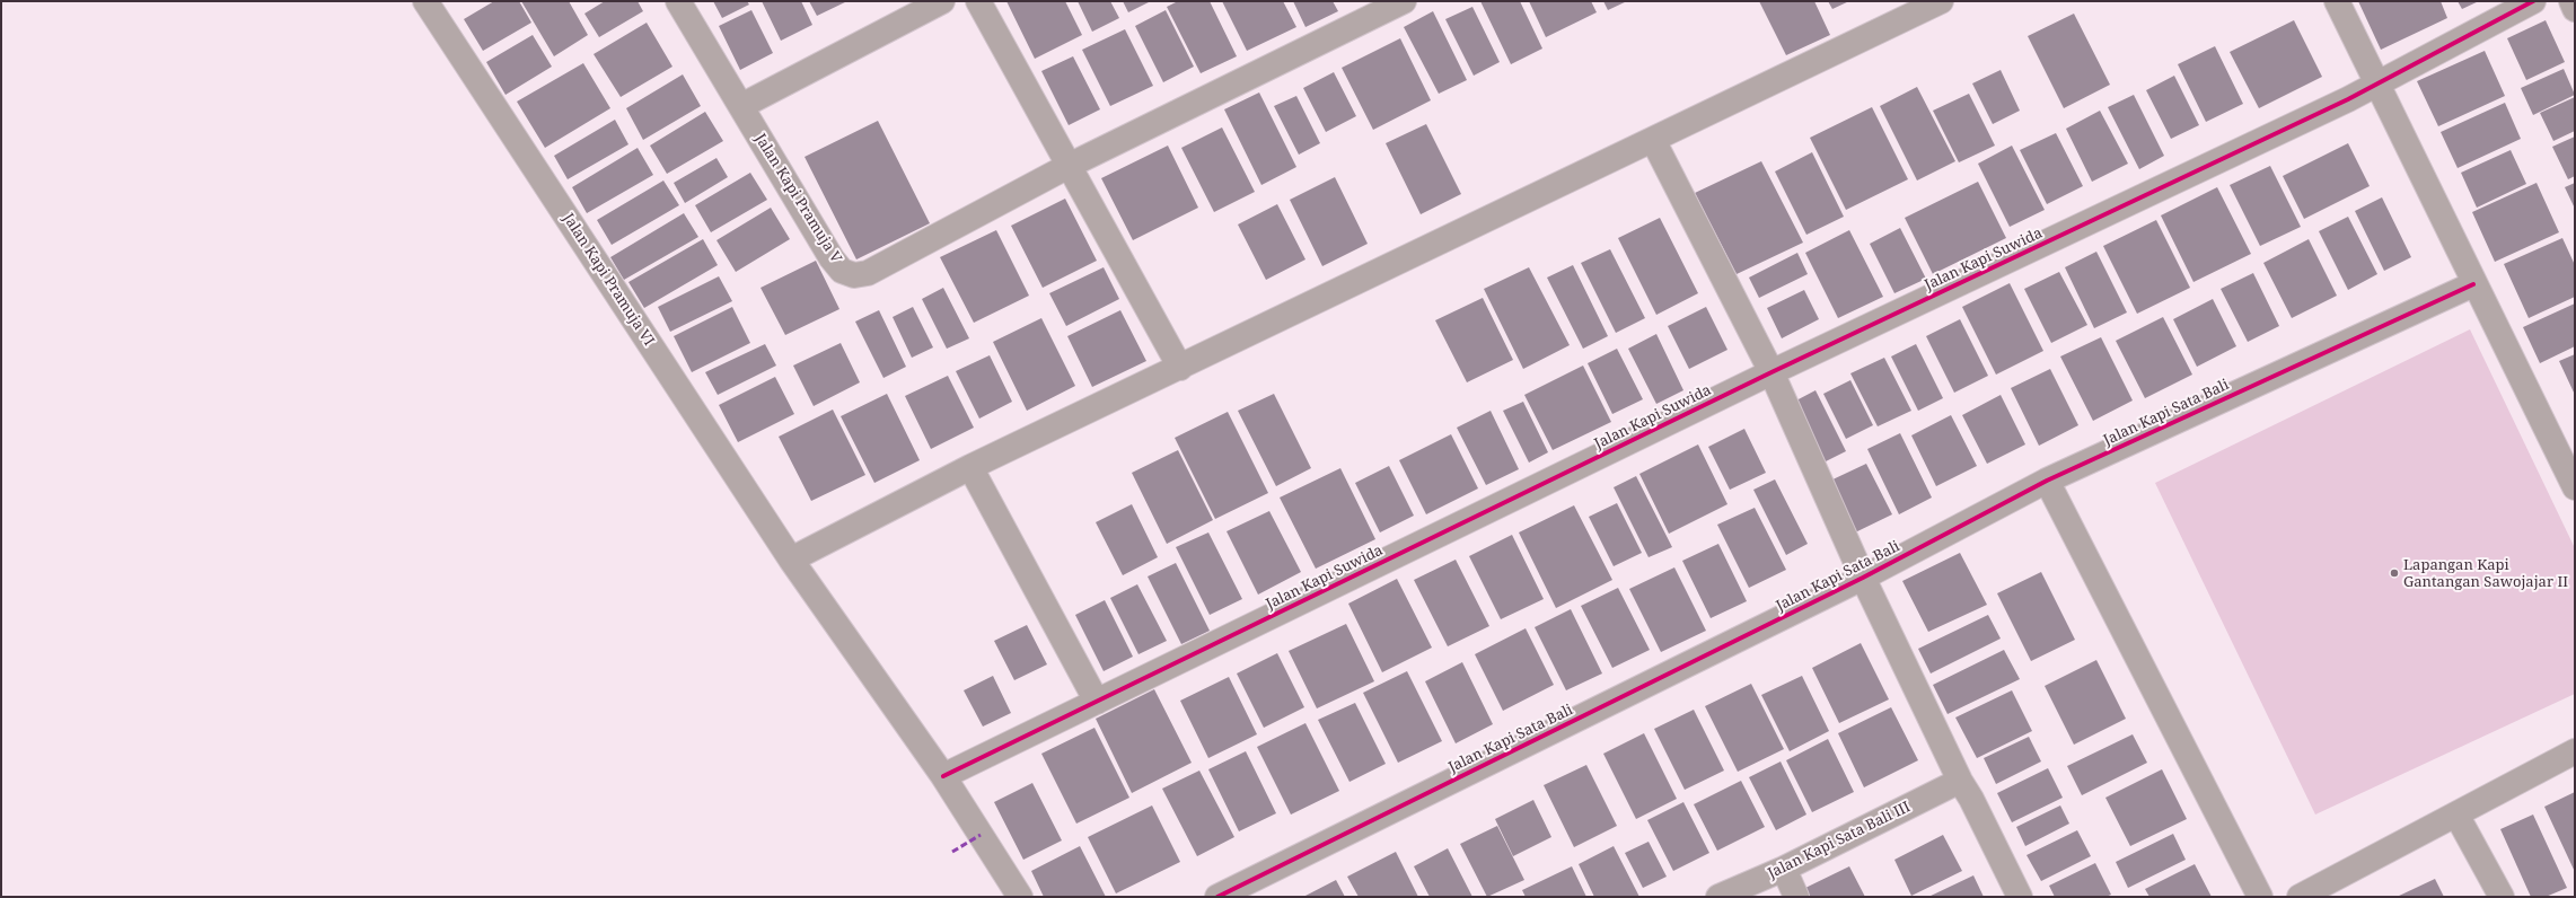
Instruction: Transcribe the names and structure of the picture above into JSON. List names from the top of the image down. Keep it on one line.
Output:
{"streets":{"street":["Jalan Kapi Pramuja V","Jalan Kapi Suwida","Jalan Kapi Pramuja VI","Jalan Kapi Sata Bali","Jalan Kapi Sata Bali III"]},"crossings":[["Jalan Kapi Suwida","Jalan Kapi Pramuja VI"]],"places":["Lapangan Kapi Gantangan Sawojajar II"]}
